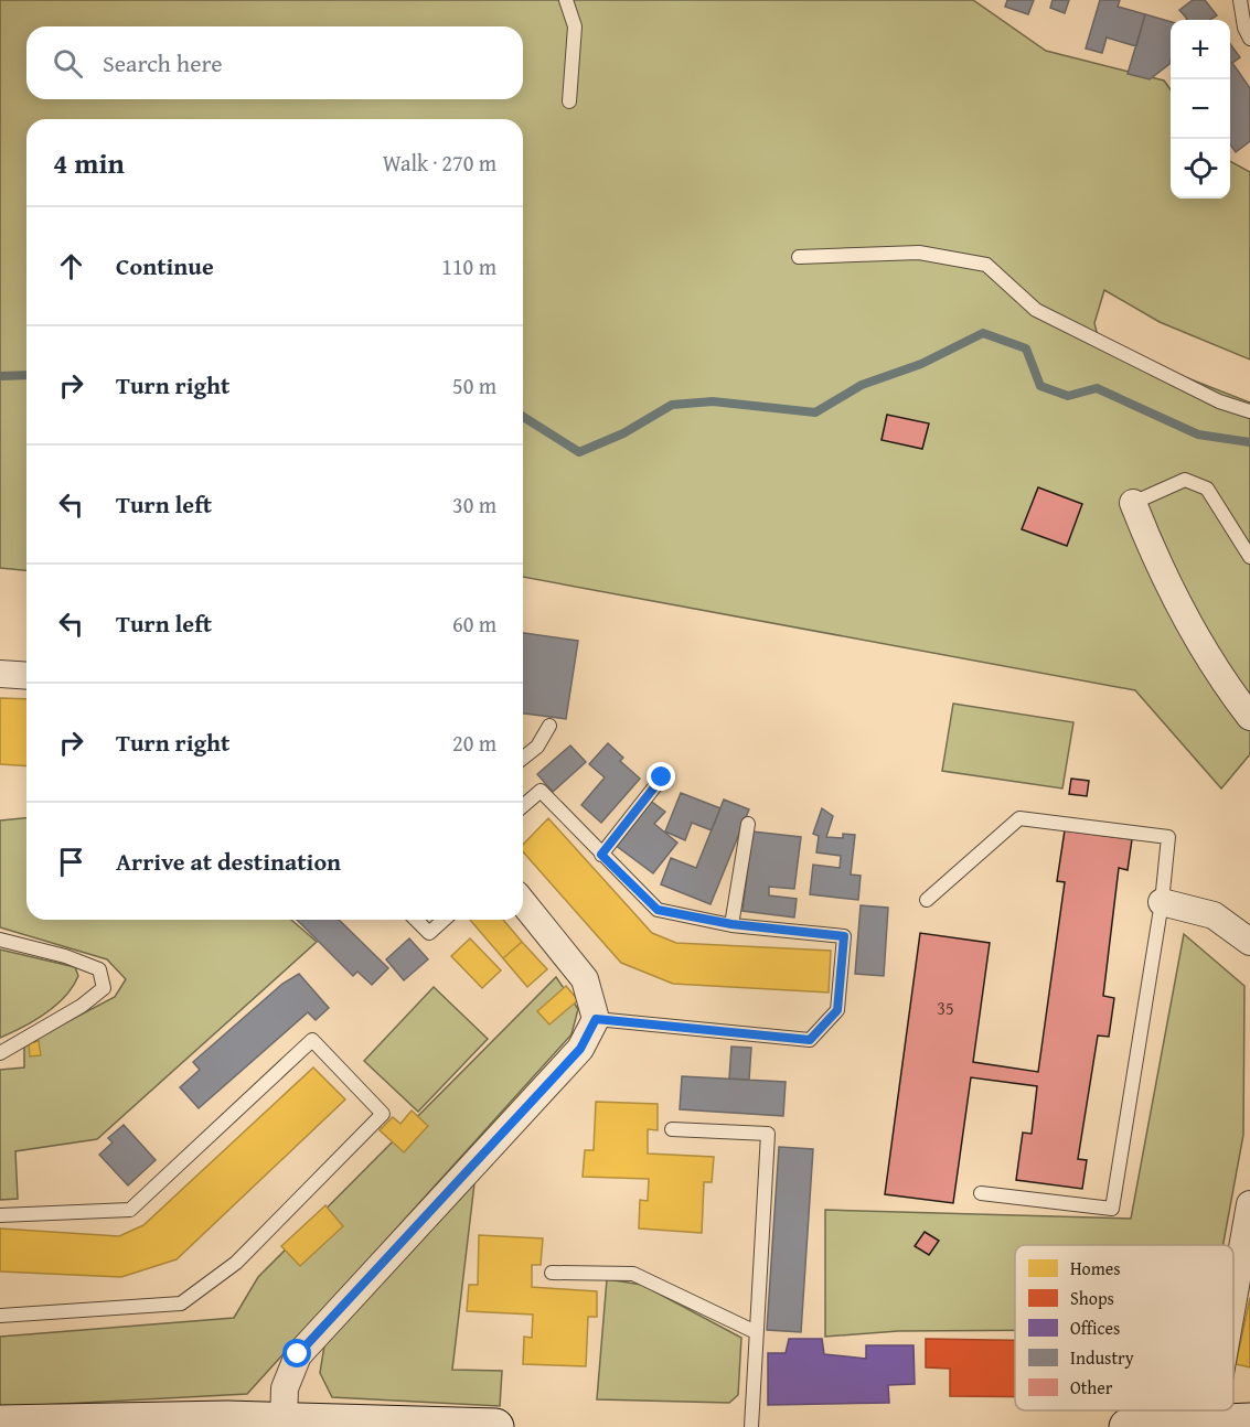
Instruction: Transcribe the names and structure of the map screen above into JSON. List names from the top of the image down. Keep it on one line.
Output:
{"house_numbers":["35"],"legend":["Homes","Shops","Offices","Industry","Other"],"page":{"map_buttons":["+","−"],"search":"Search here","heading":["4 min","Walk · 270 m"],"list":[["Continue","110 m"],["Turn right","50 m"],["Turn left","30 m"],["Turn left","60 m"],["Turn right","20 m"],"Arrive at destination"]}}
